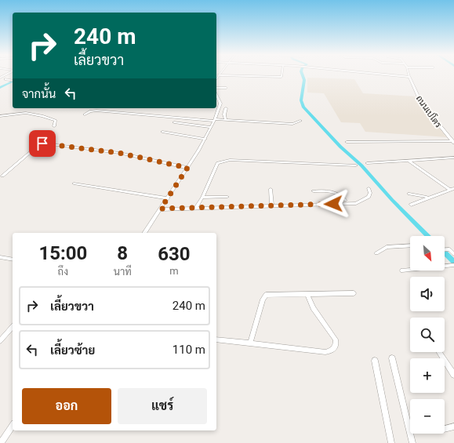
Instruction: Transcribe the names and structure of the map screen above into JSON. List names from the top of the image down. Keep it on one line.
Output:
{"streets":{"street":["ถนนเปโตร"]},"north":"bottom right","page":{"turn":["240 m","เลี้ยวขวา"],"then":"จากนั้น","eta":["15:00","ถึง","8","นาที","630","m"],"map_buttons":["+","−"],"list":[{"name":"เลี้ยวขวา","value":"240 m"},{"name":"เลี้ยวซ้าย","value":"110 m"}],"buttons":["ออก","แชร์"]}}
